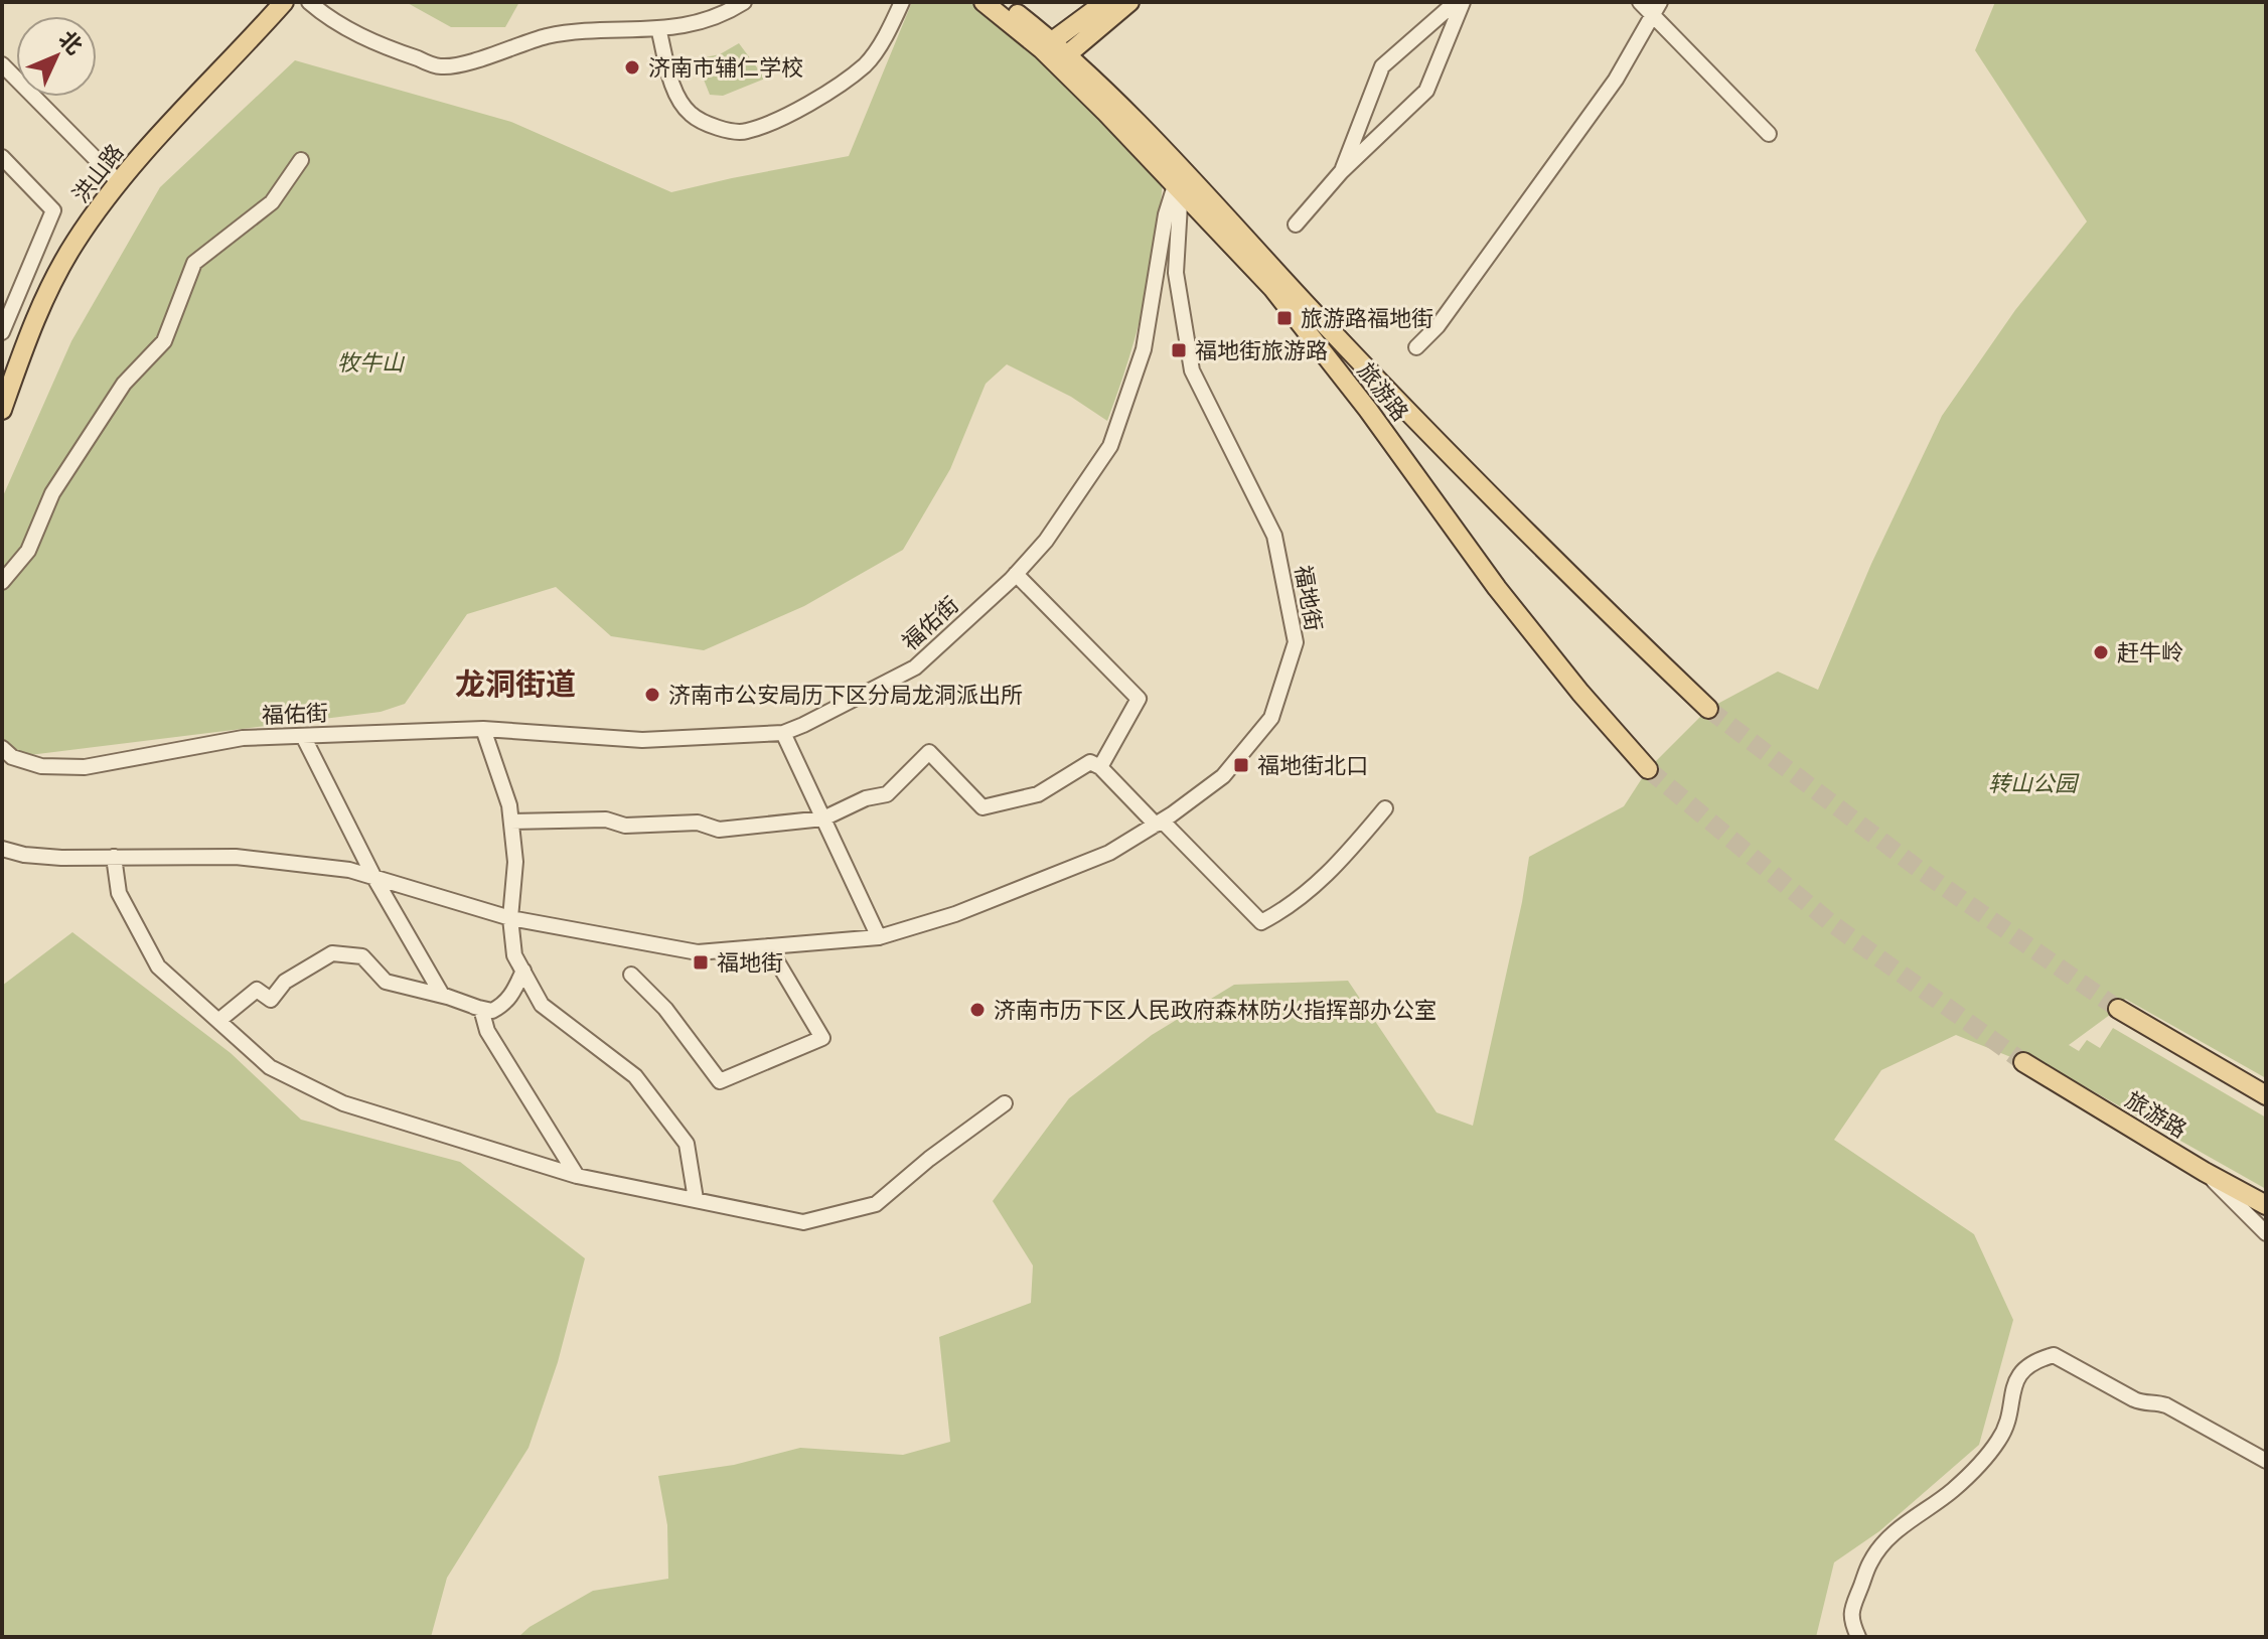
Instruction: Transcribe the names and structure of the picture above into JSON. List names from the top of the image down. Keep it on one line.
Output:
{"streets":{"main road":["洪山路","旅游路"],"street":["福地街","福佑街"]},"crossings":[["旅游路","福地街"],["旅游路","福佑街"],["福地街","福佑街"]],"districts":["龙洞街道"],"parks":["牧牛山","转山公园"],"places":{"other":["济南市辅仁学校","赶牛岭","济南市公安局历下区分局龙洞派出所","济南市历下区人民政府森林防火指挥部办公室"],"transit":["旅游路福地街","福地街旅游路","福地街北口","福地街"]},"north":"top right"}
